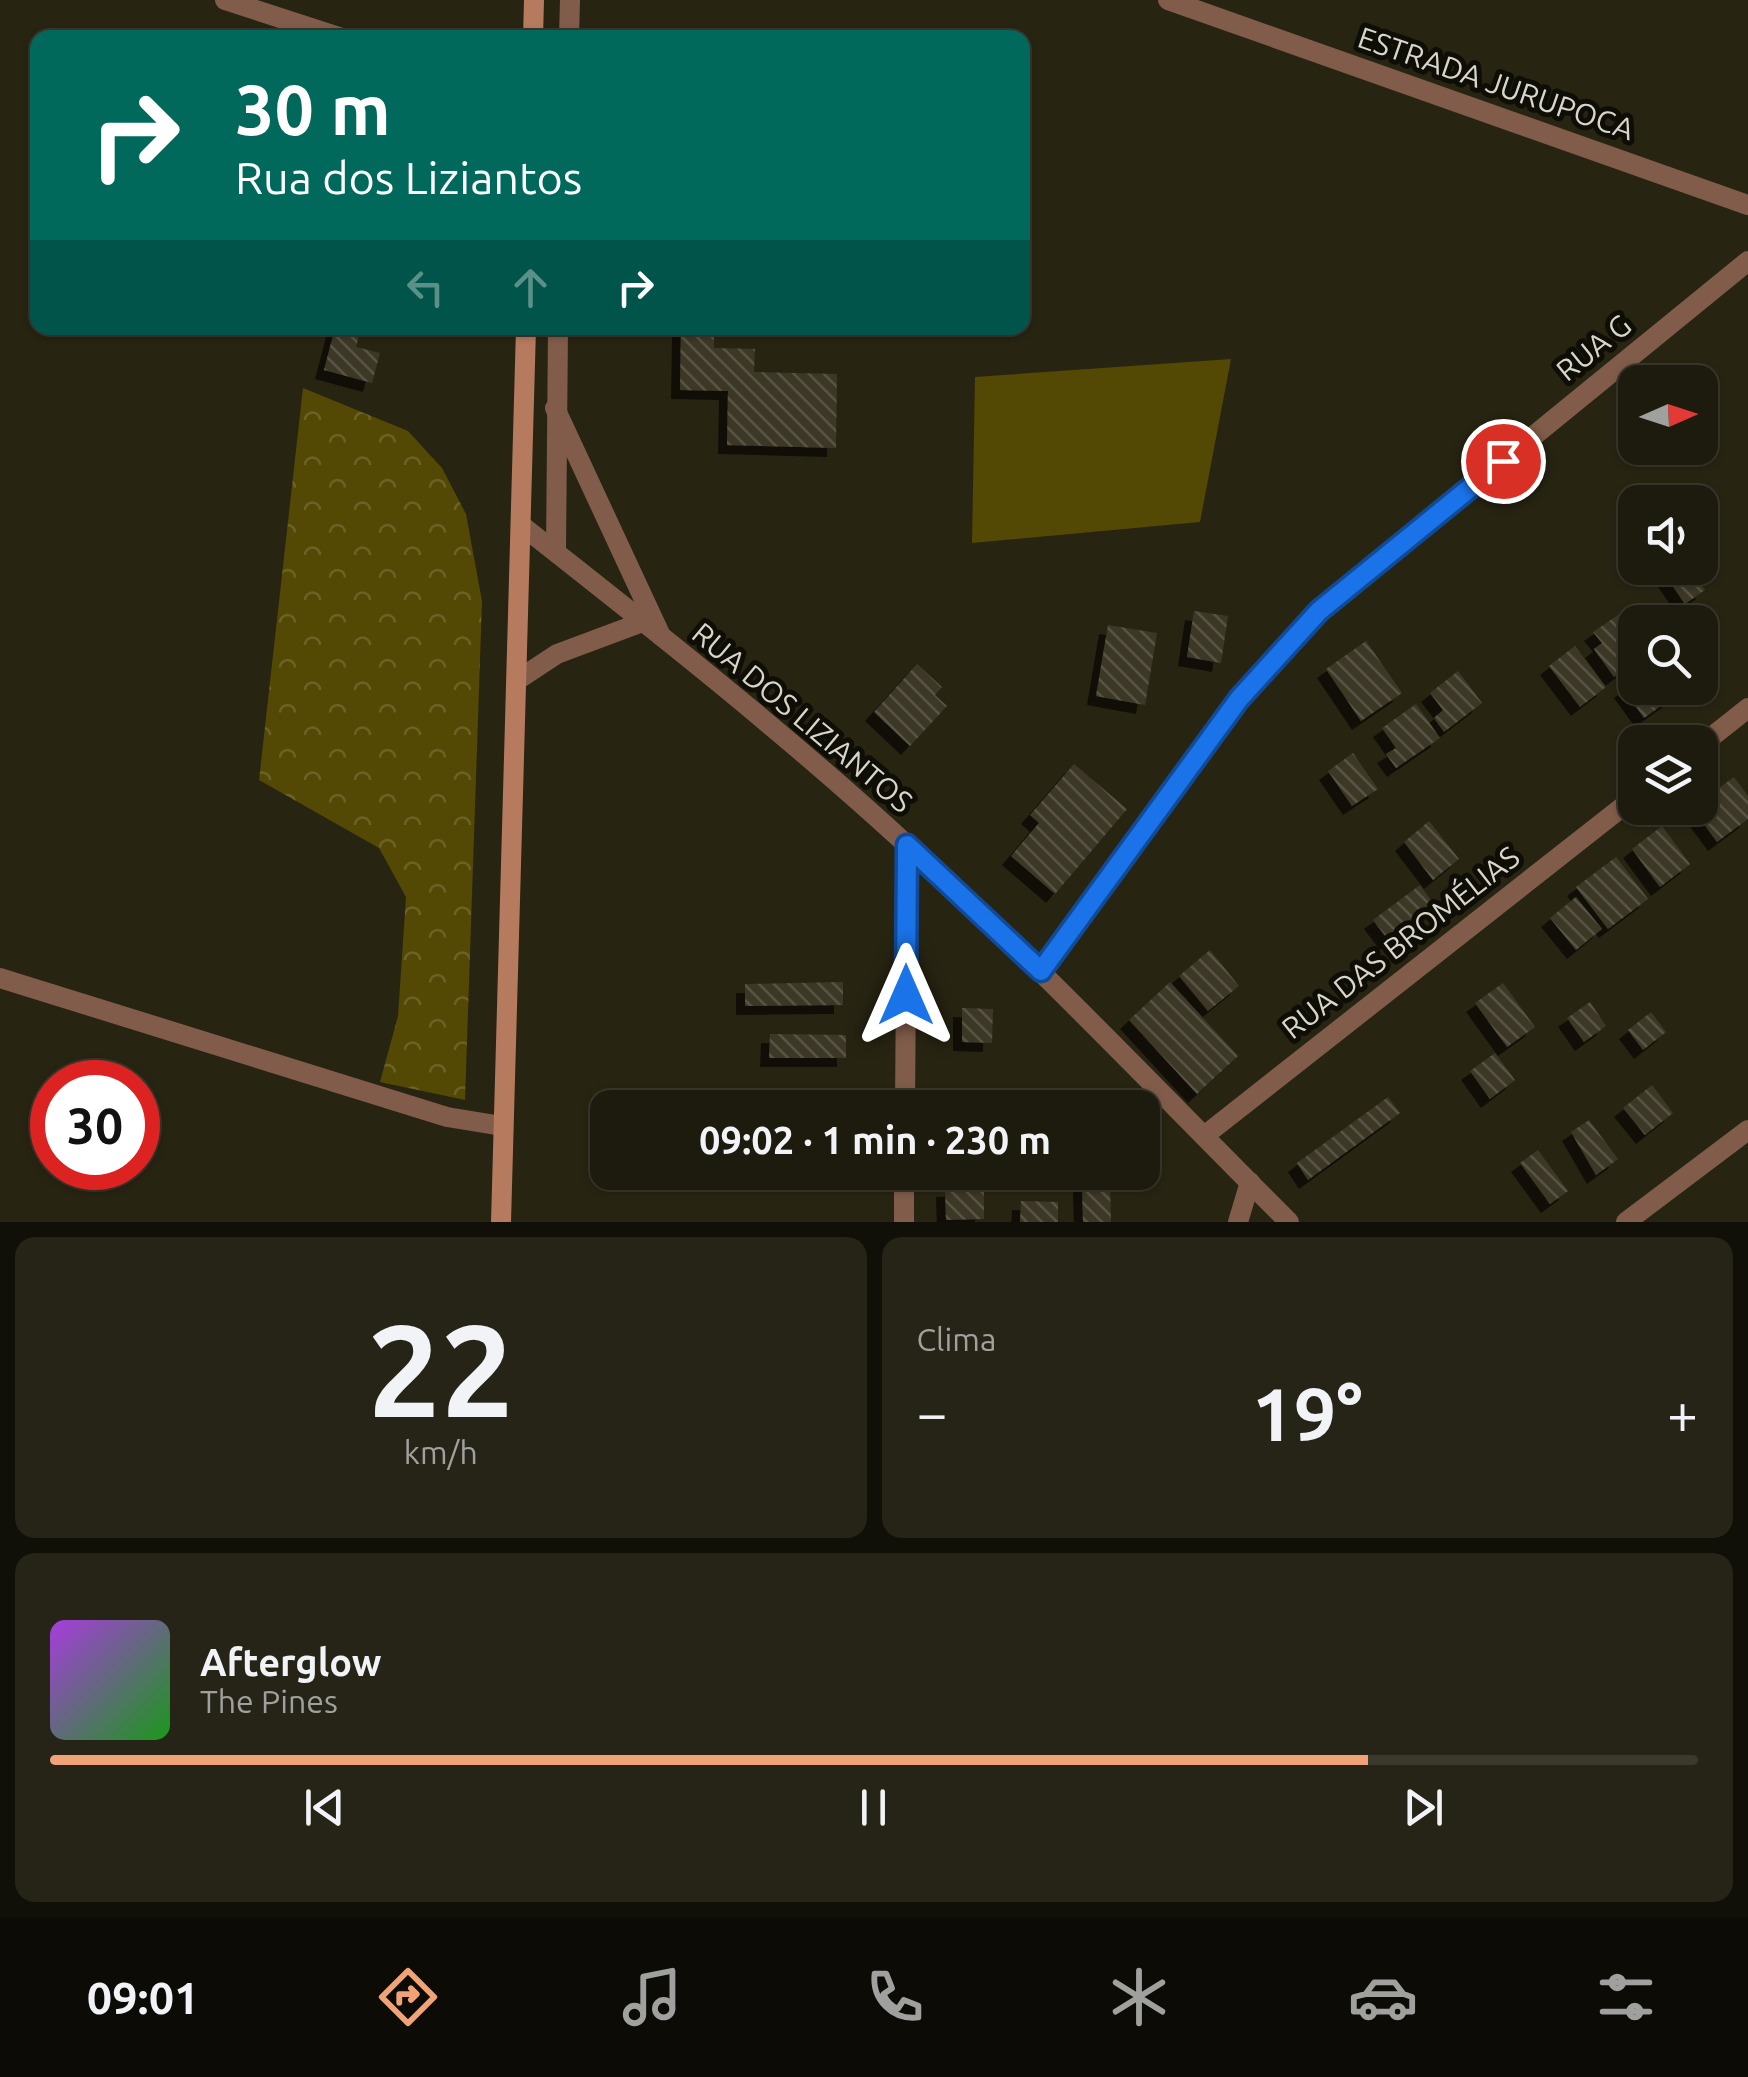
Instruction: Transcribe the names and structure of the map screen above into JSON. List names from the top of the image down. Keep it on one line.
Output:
{"streets":{"street":["ESTRADA JURUPOCA","RUA G","RUA DOS LIZIANTOS","RUA DAS BROMÉLIAS"]},"crossings":[["RUA G","RUA DOS LIZIANTOS"],["RUA DOS LIZIANTOS","RUA DAS BROMÉLIAS"]],"north":"right","page":{"turn":["30 m","Rua dos Liziantos"],"limit":"30","trip":"09:02 · 1 min · 230 m","tile":[["22","km/h"],"Clima"],"heat":["−","19°","+"],"song":["Afterglow","The Pines"],"tabs":"09:01"}}
